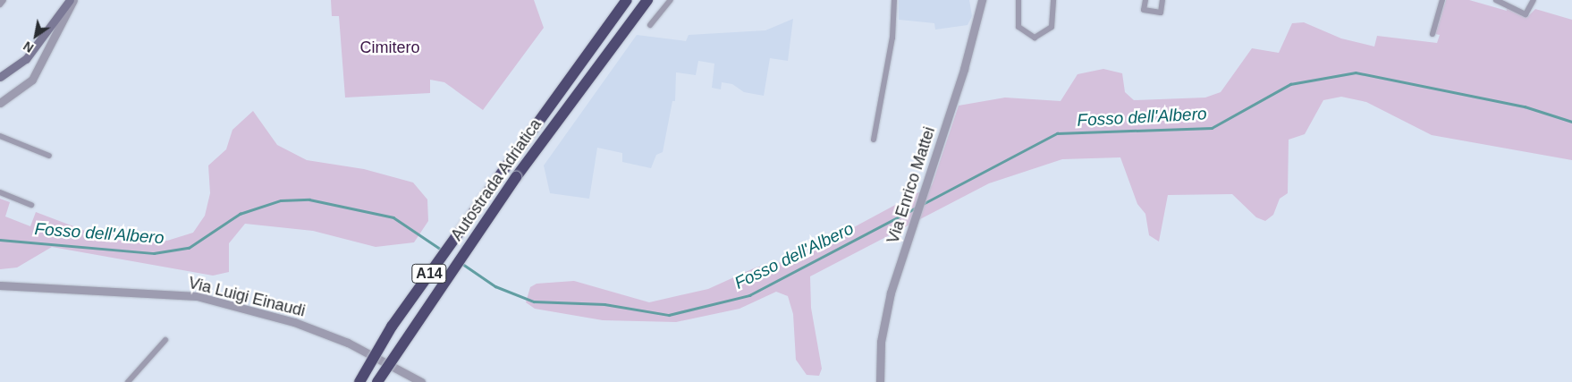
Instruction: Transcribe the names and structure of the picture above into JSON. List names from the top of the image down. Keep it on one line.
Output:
{"streets":{"highway":["Autostrada Adriatica","A14"],"street":["Via Enrico Mattei","Via Luigi Einaudi"]},"water":["Fosso dell'Albero"],"parks":["Cimitero"],"north":"bottom left"}
